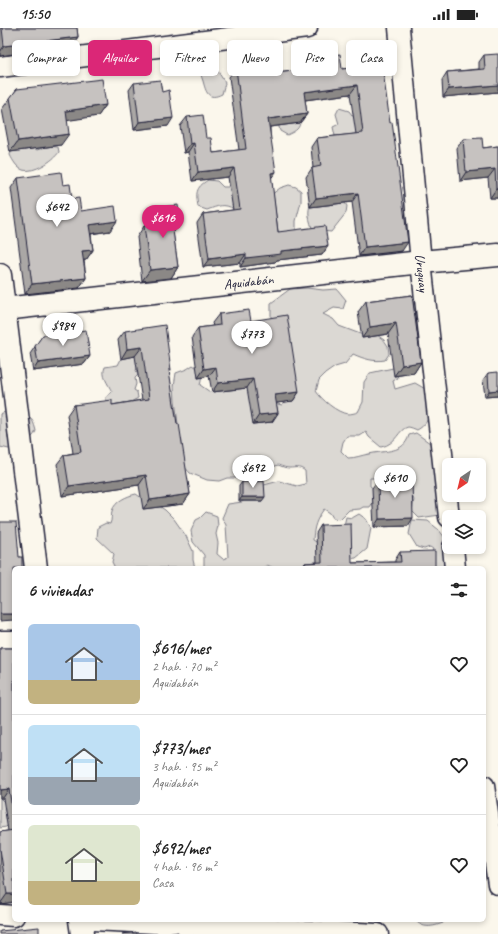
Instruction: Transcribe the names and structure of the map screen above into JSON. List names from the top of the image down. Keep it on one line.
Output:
{"streets":{"main road":["Aquidabán"],"street":["Uruguay"]},"crossings":[["Uruguay","Aquidabán"]],"north":"bottom left","page":{"status":"15:50","chip":["Comprar","Alquilar","Filtros","Nuevo","Piso","Casa"],"price":["$642","$616","$984","$773","$692","$610"],"heading":"6 viviendas","list":[{"name":"$616/mes","note":"2 hab. · 70 m² · Aquidabán"},{"name":"$773/mes","note":"3 hab. · 95 m² · Aquidabán"},{"name":"$692/mes","note":"4 hab. · 96 m² · Casa"}]}}
